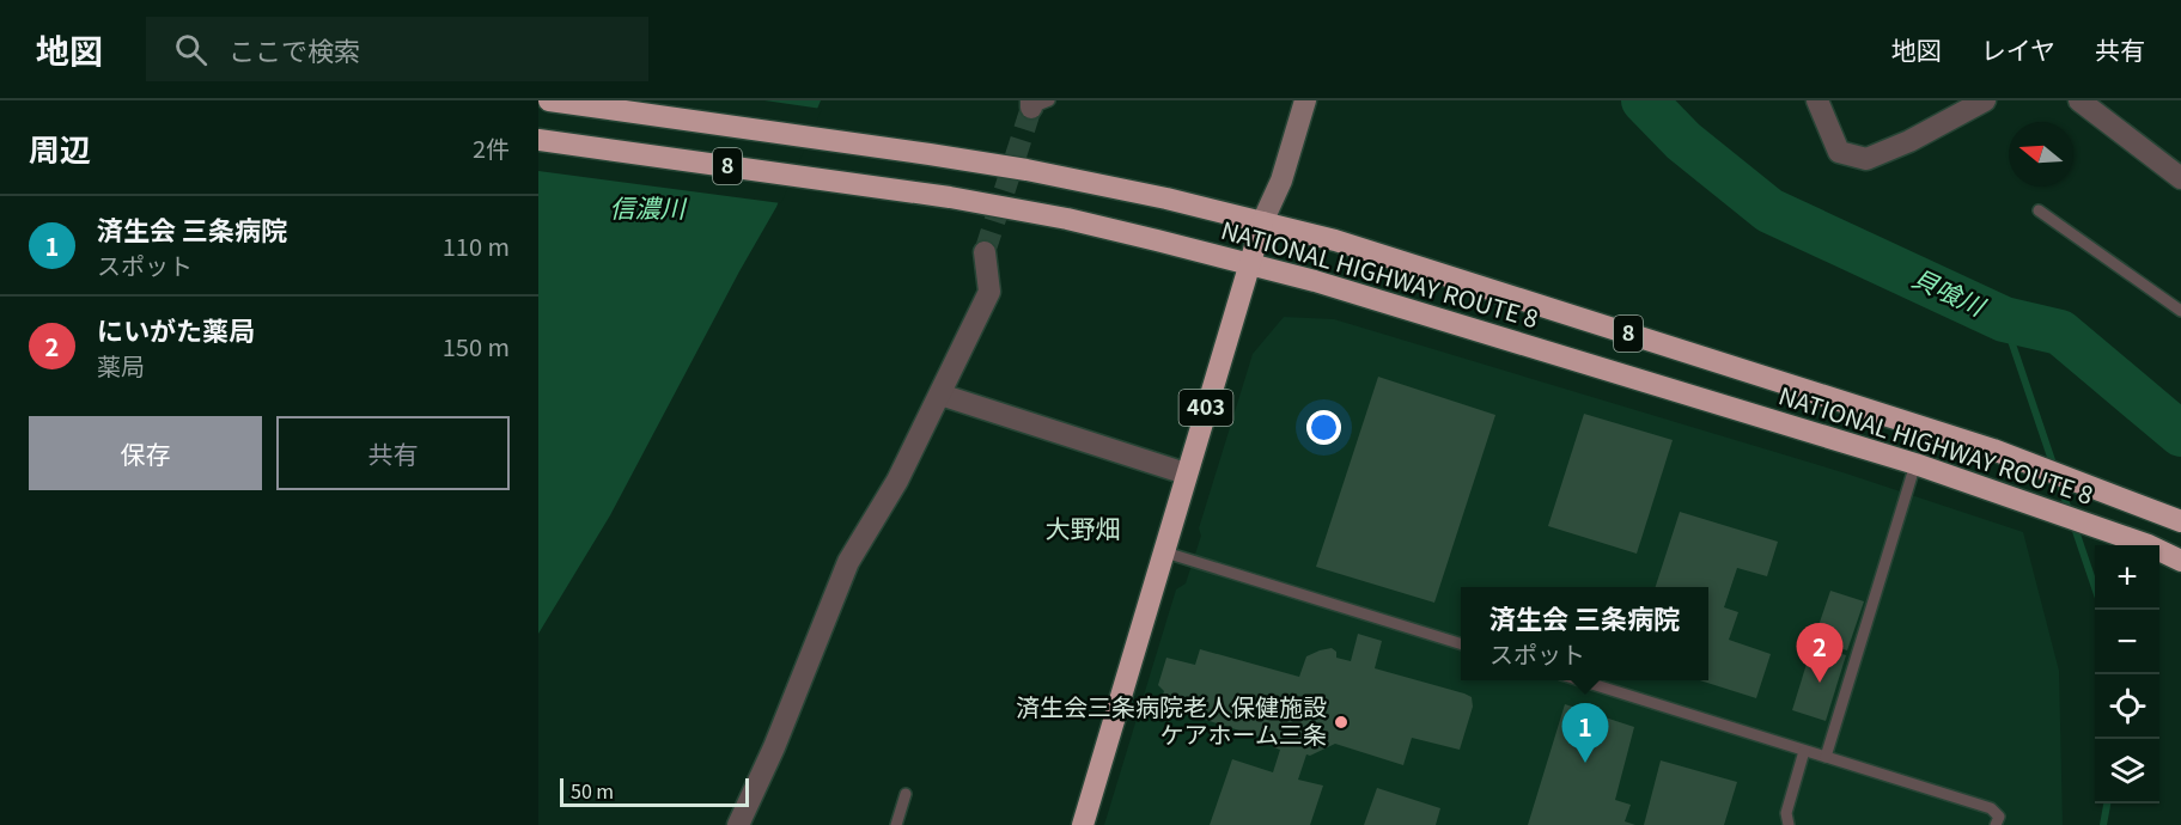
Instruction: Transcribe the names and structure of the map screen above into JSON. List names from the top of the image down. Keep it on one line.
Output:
{"streets":{"highway":["8","NATIONAL HIGHWAY ROUTE 8","403"]},"crossings":[["NATIONAL HIGHWAY ROUTE 8","403"]],"districts":["大野畑"],"water":["信濃川","貝喰川"],"places":["済生会三条病院老人保健施設 ケアホーム三条"],"scale_bar":"50 m","north":"left","page":{"header":"地図","search":"ここで検索","nav":["地図","レイヤ","共有"],"heading":["周辺","2件"],"list":[{"mark":"1","name":"済生会 三条病院","note":"スポット","value":"110 m"},{"mark":"2","name":"にいがた薬局","note":"薬局","value":"150 m"}],"buttons":["保存","共有"],"map_buttons":["+","−"],"popup":["済生会 三条病院","スポット"],"pins":["2","1"],"scale":"50 m"}}
